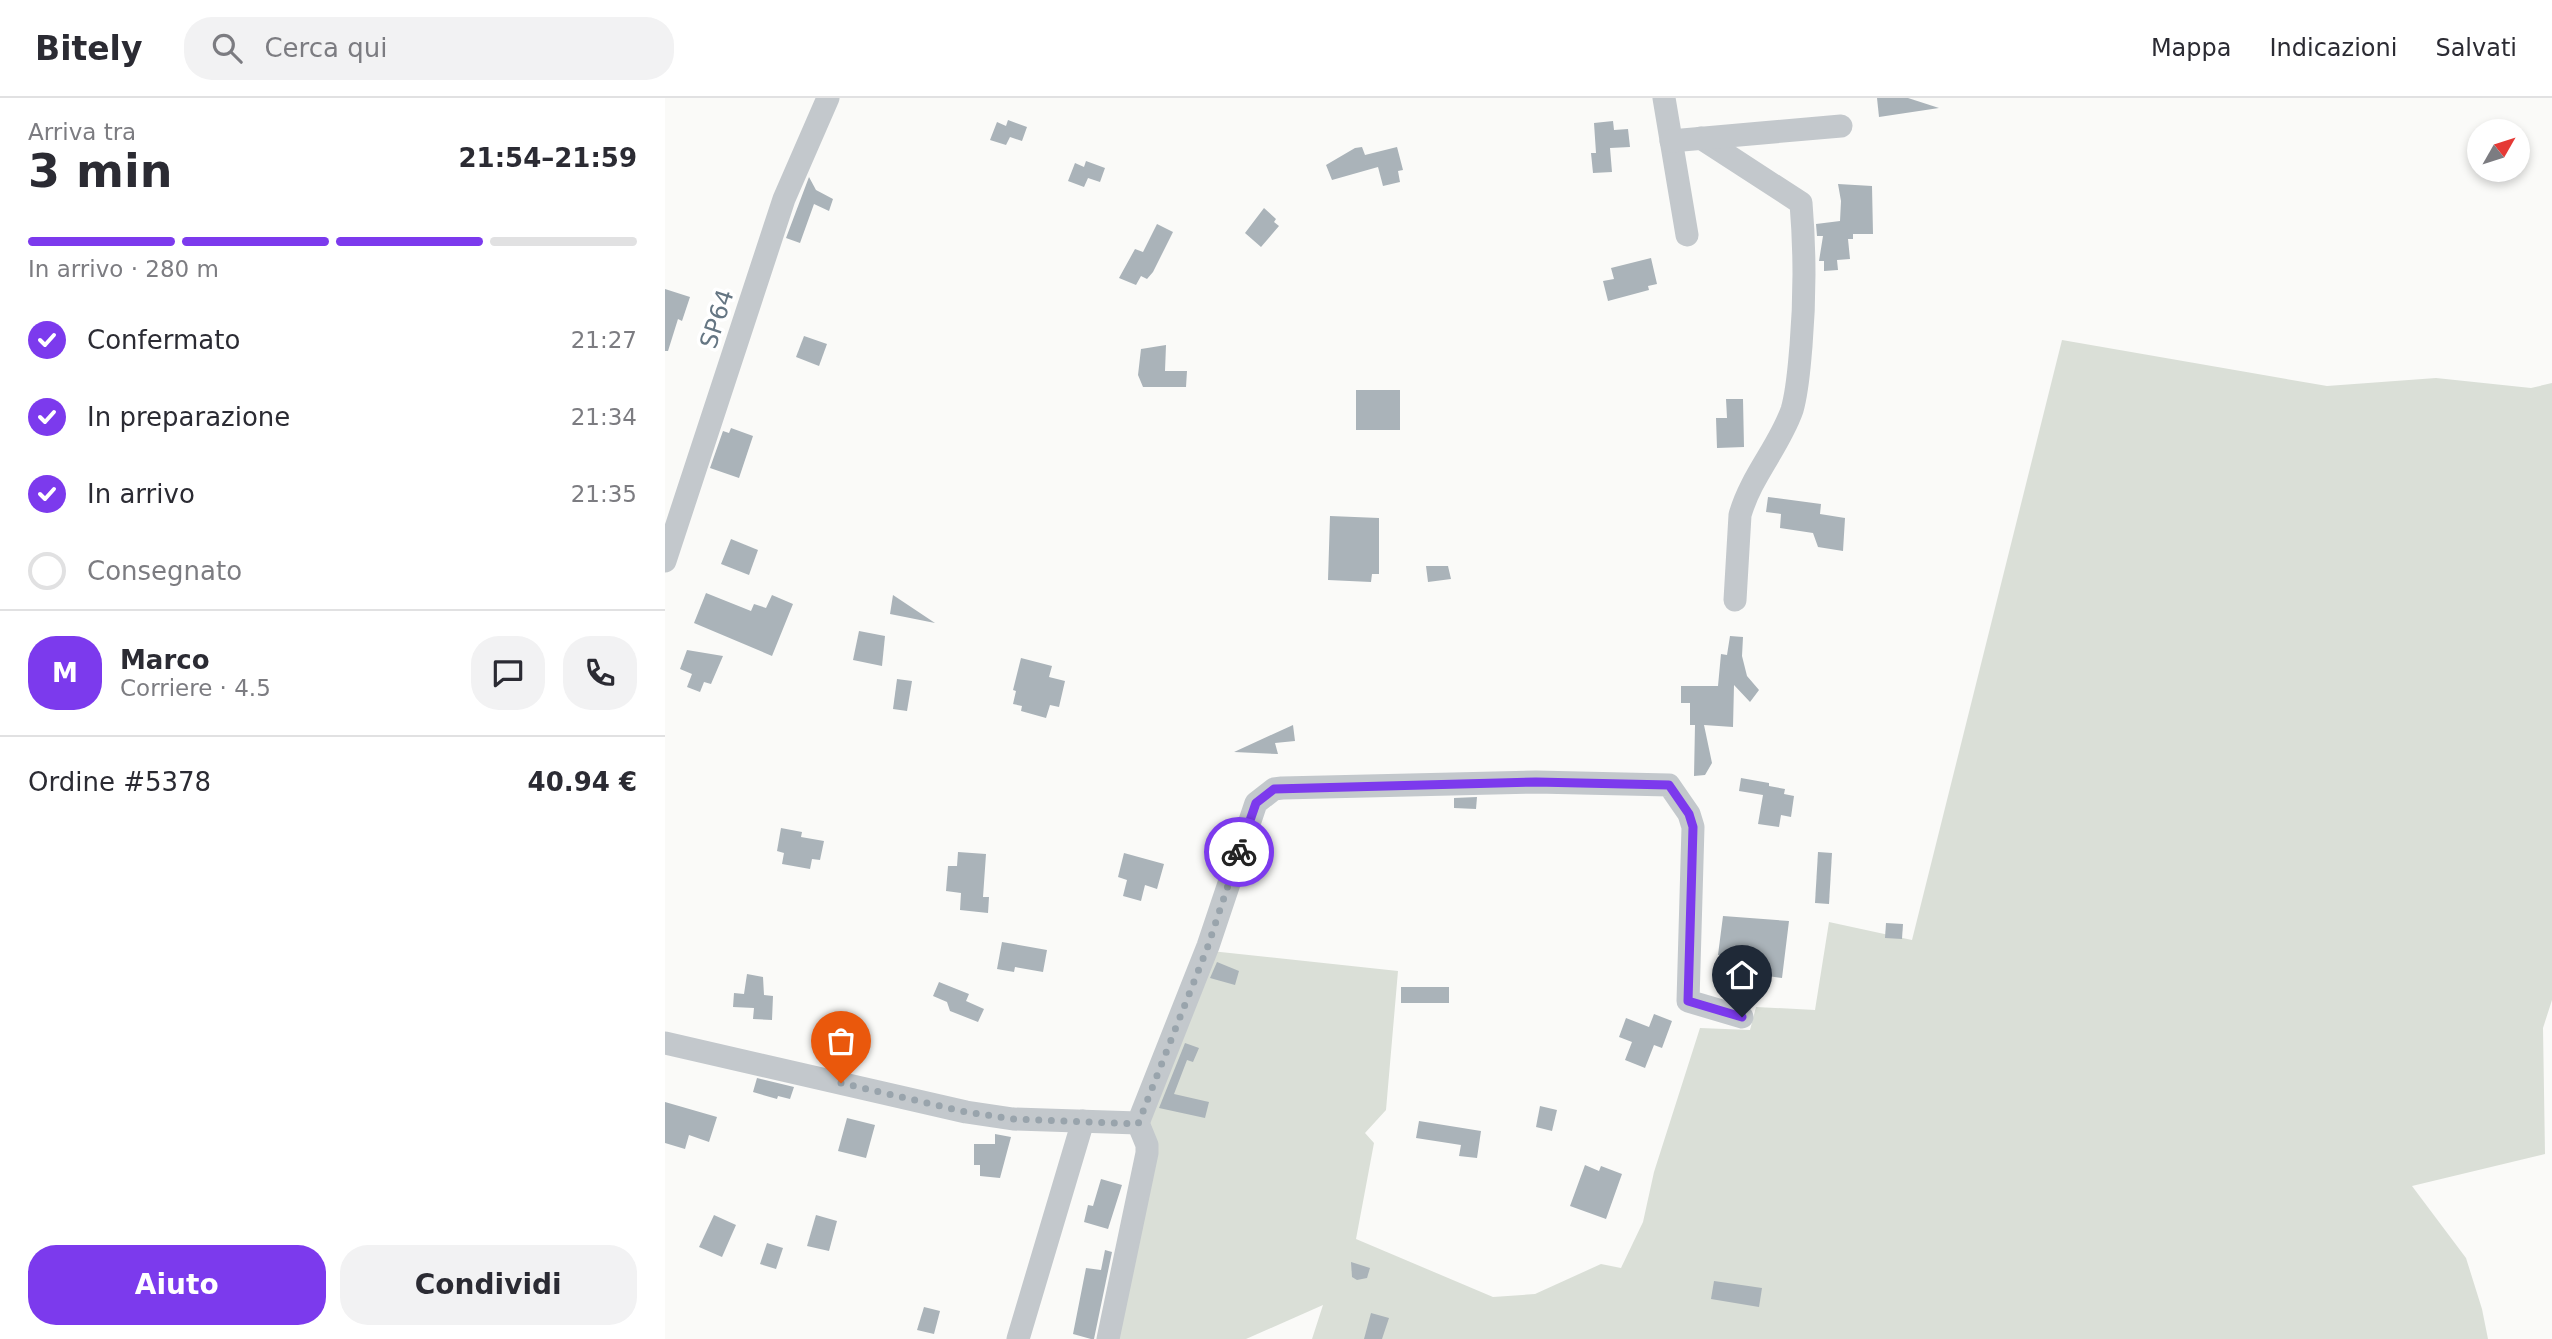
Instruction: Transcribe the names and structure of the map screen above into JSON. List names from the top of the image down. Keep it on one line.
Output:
{"streets":{"street":["SP64"]},"north":"top right","page":{"header":"Bitely","search":"Cerca qui","nav":["Mappa","Indicazioni","Salvati"],"heading":["3 min","Arriva tra","21:54–21:59"],"panel":["Marco","Corriere · 4.5","Ordine #5378","40.94 €"],"bar":"In arrivo · 280 m","list":[["Confermato","21:27"],["In preparazione","21:34"],["In arrivo","21:35"],"Consegnato"],"round":"M","buttons":["Aiuto","Condividi"]}}
